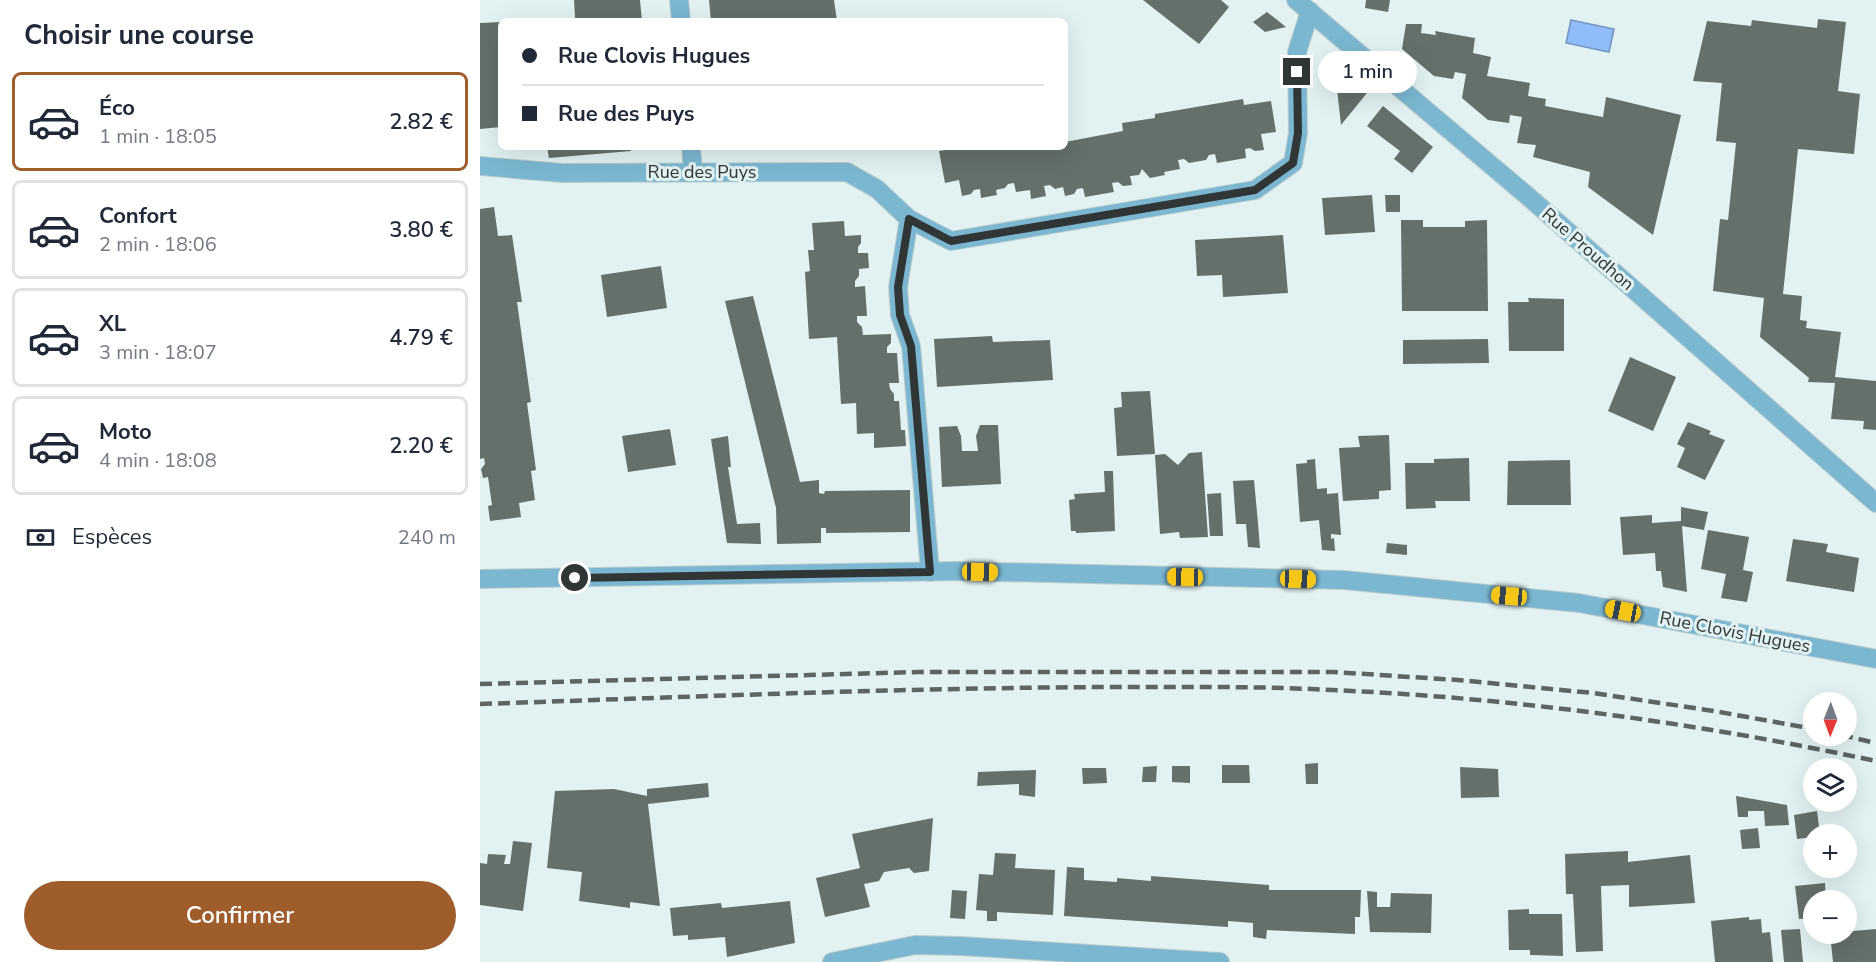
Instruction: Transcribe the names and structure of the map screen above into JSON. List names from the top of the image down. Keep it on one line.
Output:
{"streets":{"street":["Rue des Puys","Rue Proudhon","Rue Clovis Hugues"]},"crossings":[["Rue des Puys","Rue Proudhon"]],"north":"bottom","page":{"heading":"Choisir une course","banner":["Rue Clovis Hugues","Rue des Puys"],"bubble":"1 min","list":[{"name":"Éco","note":"1 min · 18:05","value":"2.82 €"},{"name":"Confort","note":"2 min · 18:06","value":"3.80 €"},{"name":"XL","note":"3 min · 18:07","value":"4.79 €"},{"name":"Moto","note":"4 min · 18:08","value":"2.20 €"}],"pay":["Espèces","240 m"],"map_buttons":["+","−"],"buttons":"Confirmer"}}
